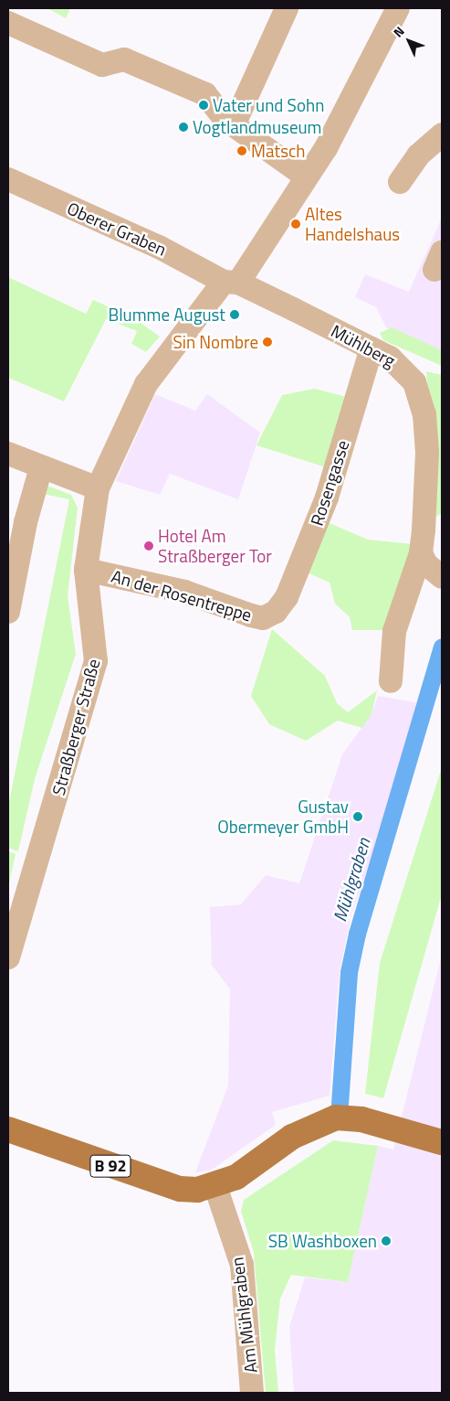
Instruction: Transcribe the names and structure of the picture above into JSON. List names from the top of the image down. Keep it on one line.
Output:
{"streets":{"main road":["B 92"],"street":["Oberer Graben","Mühlberg","Rosengasse","An der Rosentreppe","Straßberger Straße","Am Mühlgraben"]},"crossings":[["Oberer Graben","Mühlberg"],["Oberer Graben","Straßberger Straße"],["Mühlberg","Rosengasse"],["Mühlberg","Straßberger Straße"],["Rosengasse","An der Rosentreppe"],["An der Rosentreppe","Straßberger Straße"],["B 92","Am Mühlgraben"]],"water":["Mühlgraben"],"places":["Vater und Sohn","Vogtlandmuseum","Matsch","Altes Handelshaus","Blumme August","Sin Nombre","Hotel Am Straßberger Tor","Gustav Obermeyer GmbH","SB Washboxen"],"north":"top left"}
